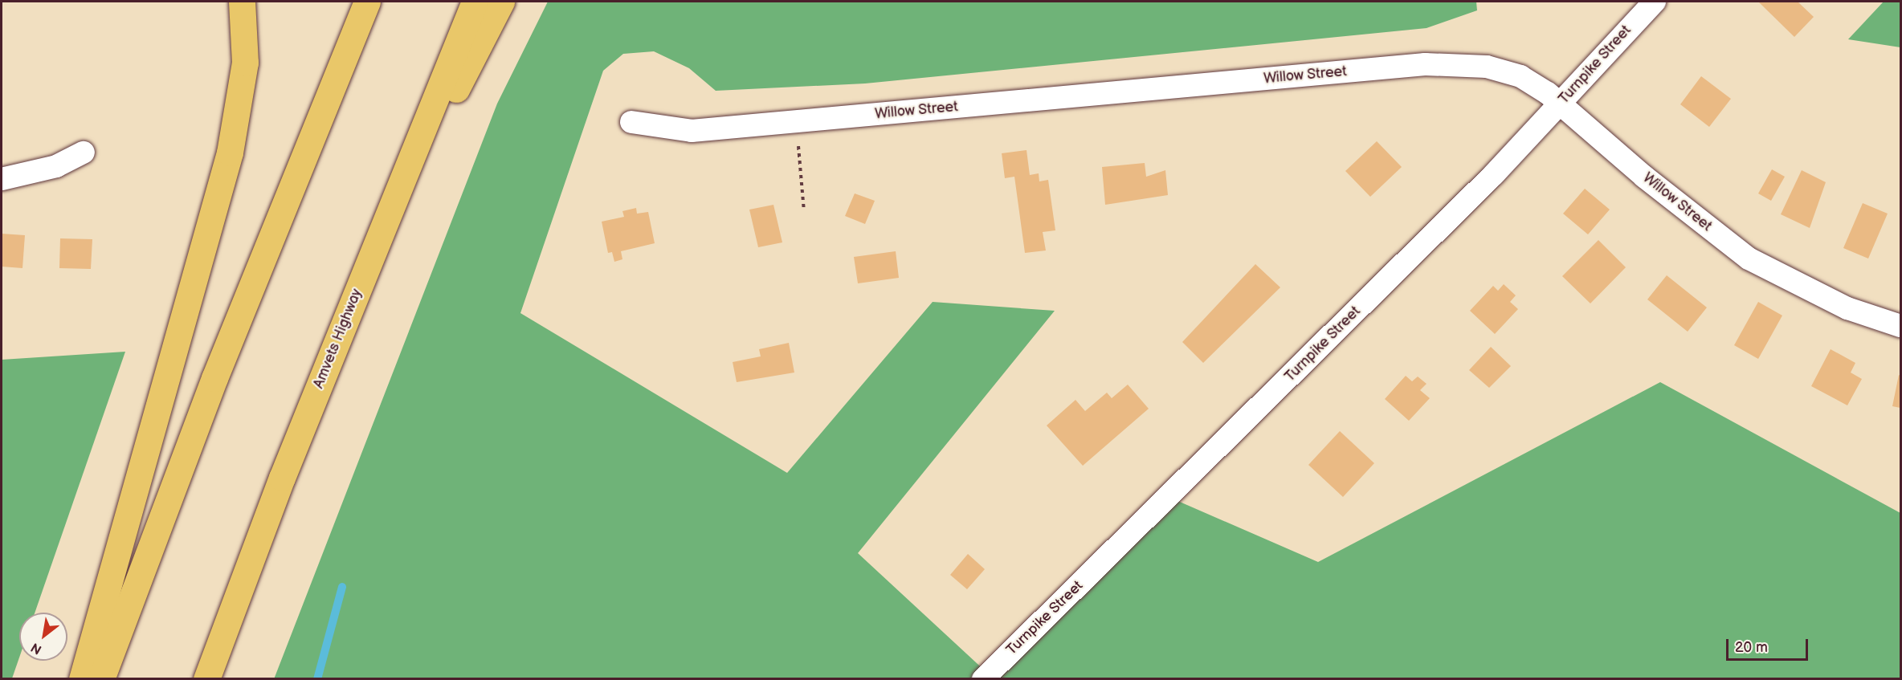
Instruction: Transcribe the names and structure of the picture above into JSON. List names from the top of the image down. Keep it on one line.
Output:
{"streets":{"highway":["Amvets Highway"],"street":["Turnpike Street","Willow Street"]},"crossings":[["Turnpike Street","Willow Street"]],"scale_bar":"20 m","north":"bottom left"}
